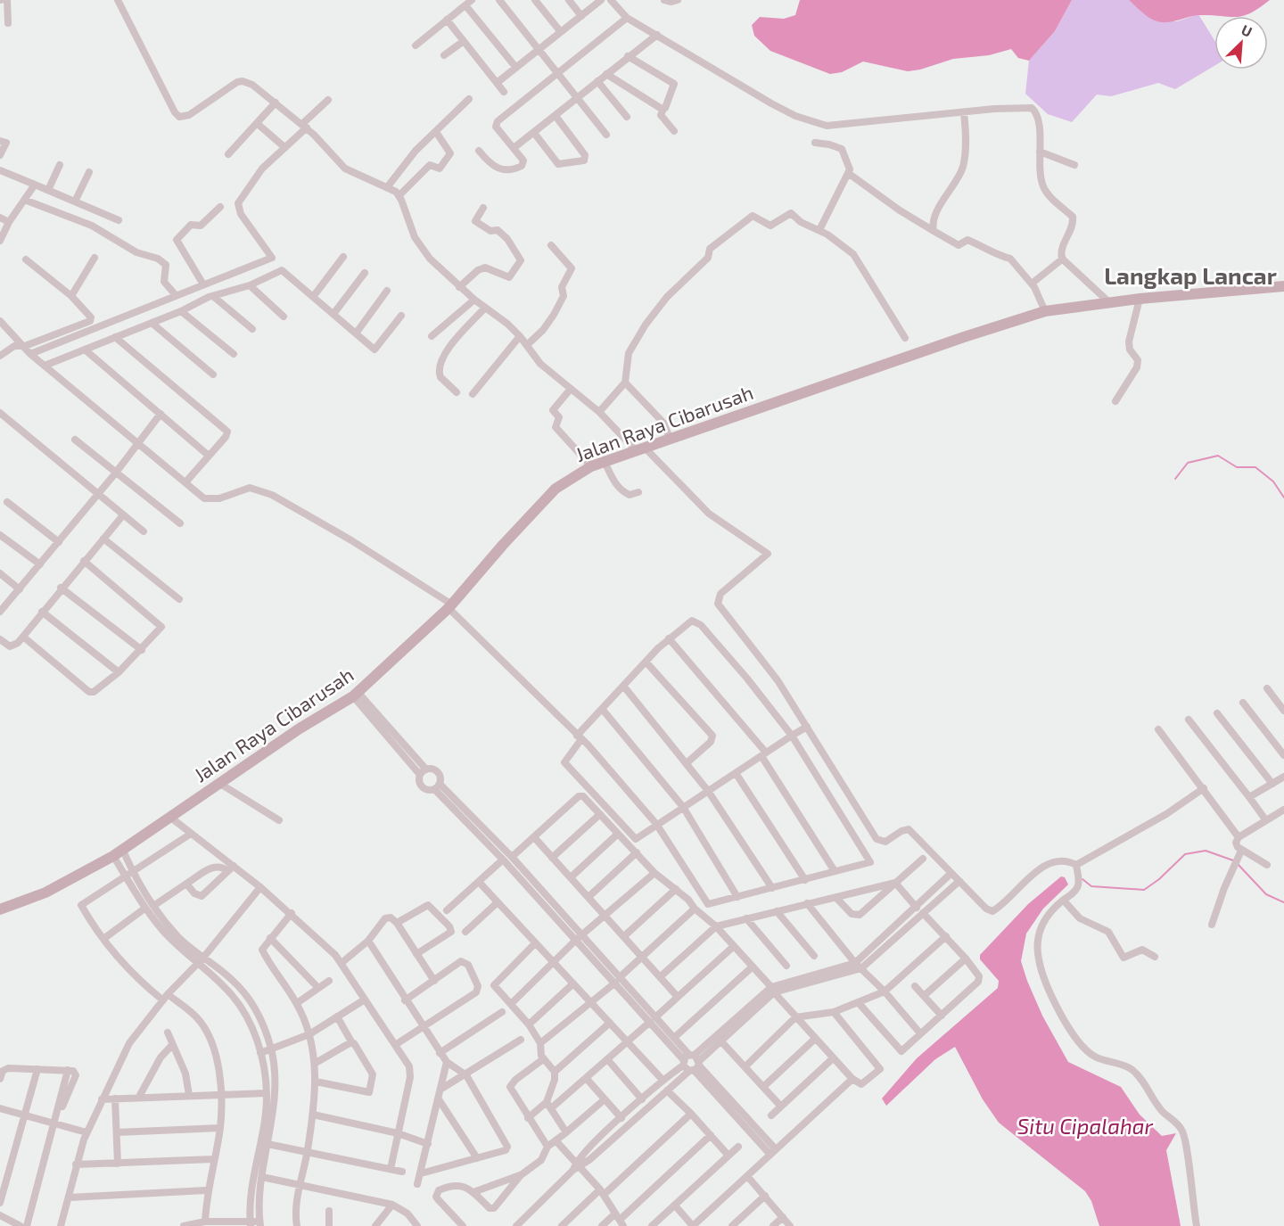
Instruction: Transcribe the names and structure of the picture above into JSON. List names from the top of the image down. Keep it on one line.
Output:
{"streets":{"main road":["Jalan Raya Cibarusah"]},"districts":["Langkap Lancar"],"water":["Situ Cipalahar"],"north":"top right"}
